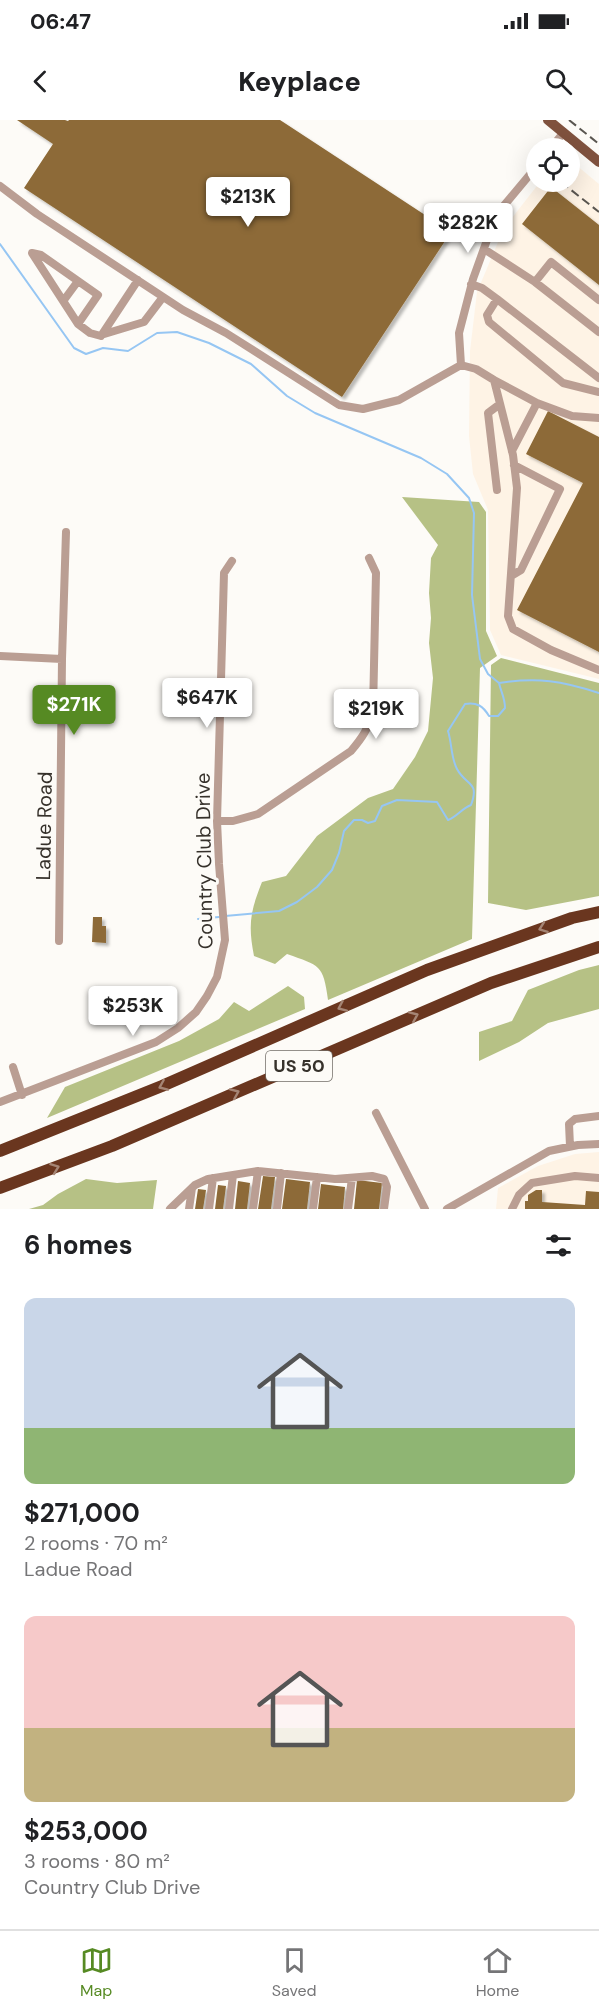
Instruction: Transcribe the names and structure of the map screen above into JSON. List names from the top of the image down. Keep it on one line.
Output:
{"streets":{"highway":["US 50"],"street":["Ladue Road","Country Club Drive"]},"page":{"status":"06:47","header":"Keyplace","price":["$213K","$282K","$647K","$271K","$219K","$253K"],"heading":"6 homes","list":[{"name":"$271,000","note":"2 rooms · 70 m² · Ladue Road"},{"name":"$253,000","note":"3 rooms · 80 m² · Country Club Drive"}],"tabs":["Map","Saved","Home"]}}
